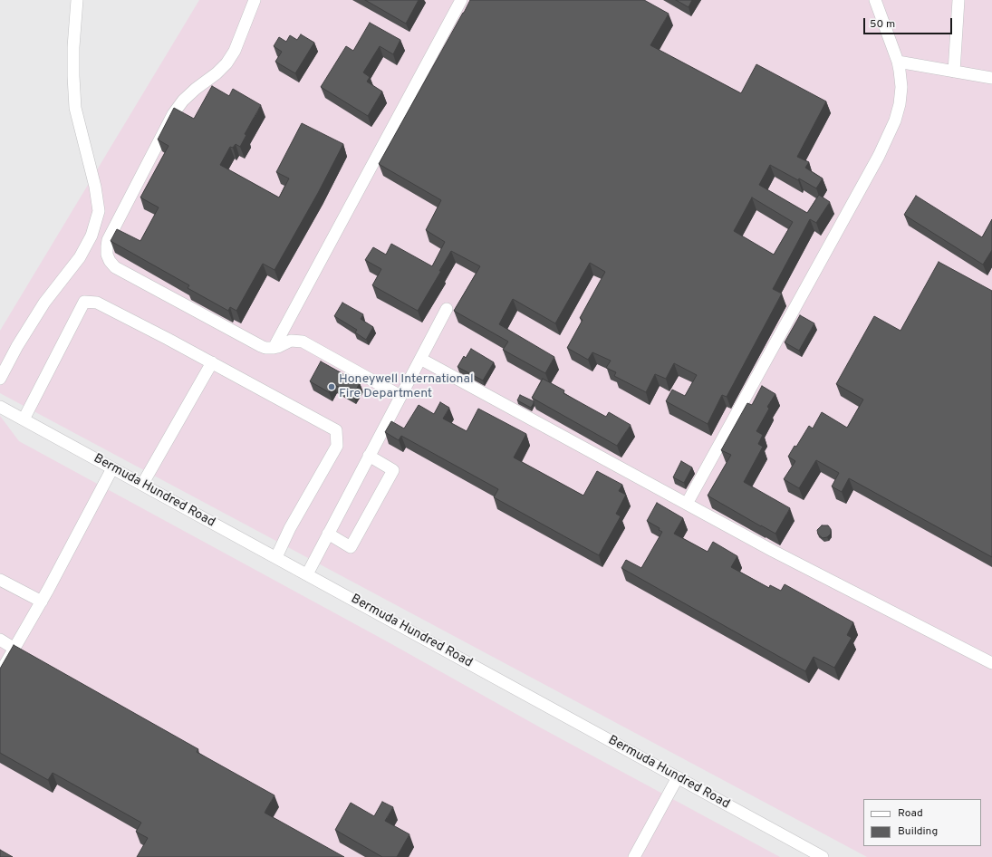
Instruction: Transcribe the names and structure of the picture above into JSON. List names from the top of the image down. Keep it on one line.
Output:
{"streets":{"street":["Bermuda Hundred Road"]},"places":["Honeywell International Fire Department"],"legend":["Road","Building"],"scale_bar":"50 m"}
